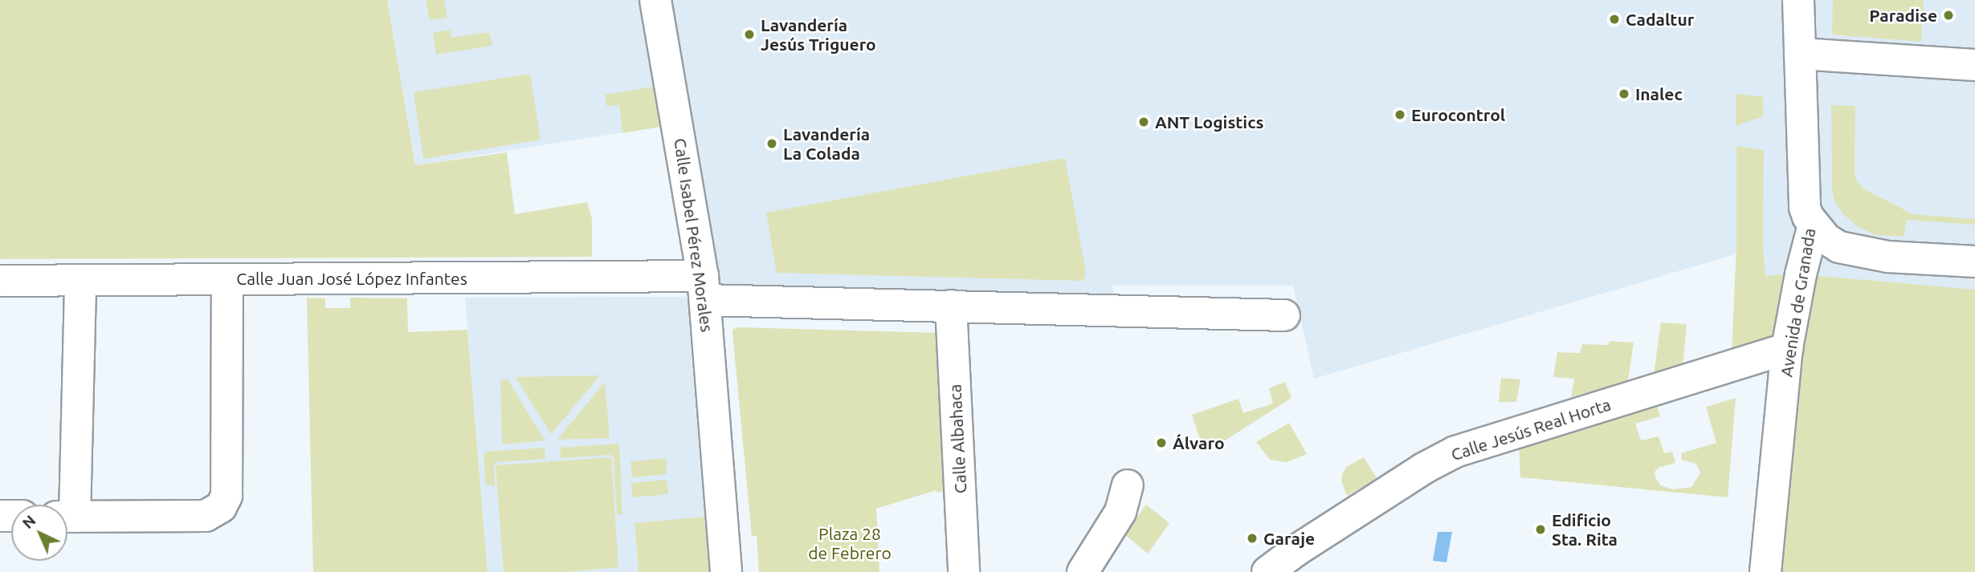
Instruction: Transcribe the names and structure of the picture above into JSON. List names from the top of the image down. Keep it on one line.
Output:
{"streets":{"street":["Calle Isabel Pérez Morales","Calle Juan José López Infantes","Avenida de Granada","Calle Jesús Real Horta","Calle Albahaca"]},"crossings":[["Calle Isabel Pérez Morales","Calle Juan José López Infantes"],["Calle Juan José López Infantes","Calle Albahaca"],["Avenida de Granada","Calle Jesús Real Horta"]],"parks":["Plaza 28 de Febrero"],"places":["Paradise","Cadaltur","Lavandería Jesús Triguero","Inalec","Eurocontrol","ANT Logistics","Lavandería La Colada","Álvaro","Edificio Sta. Rita","Garaje"],"north":"top left"}
